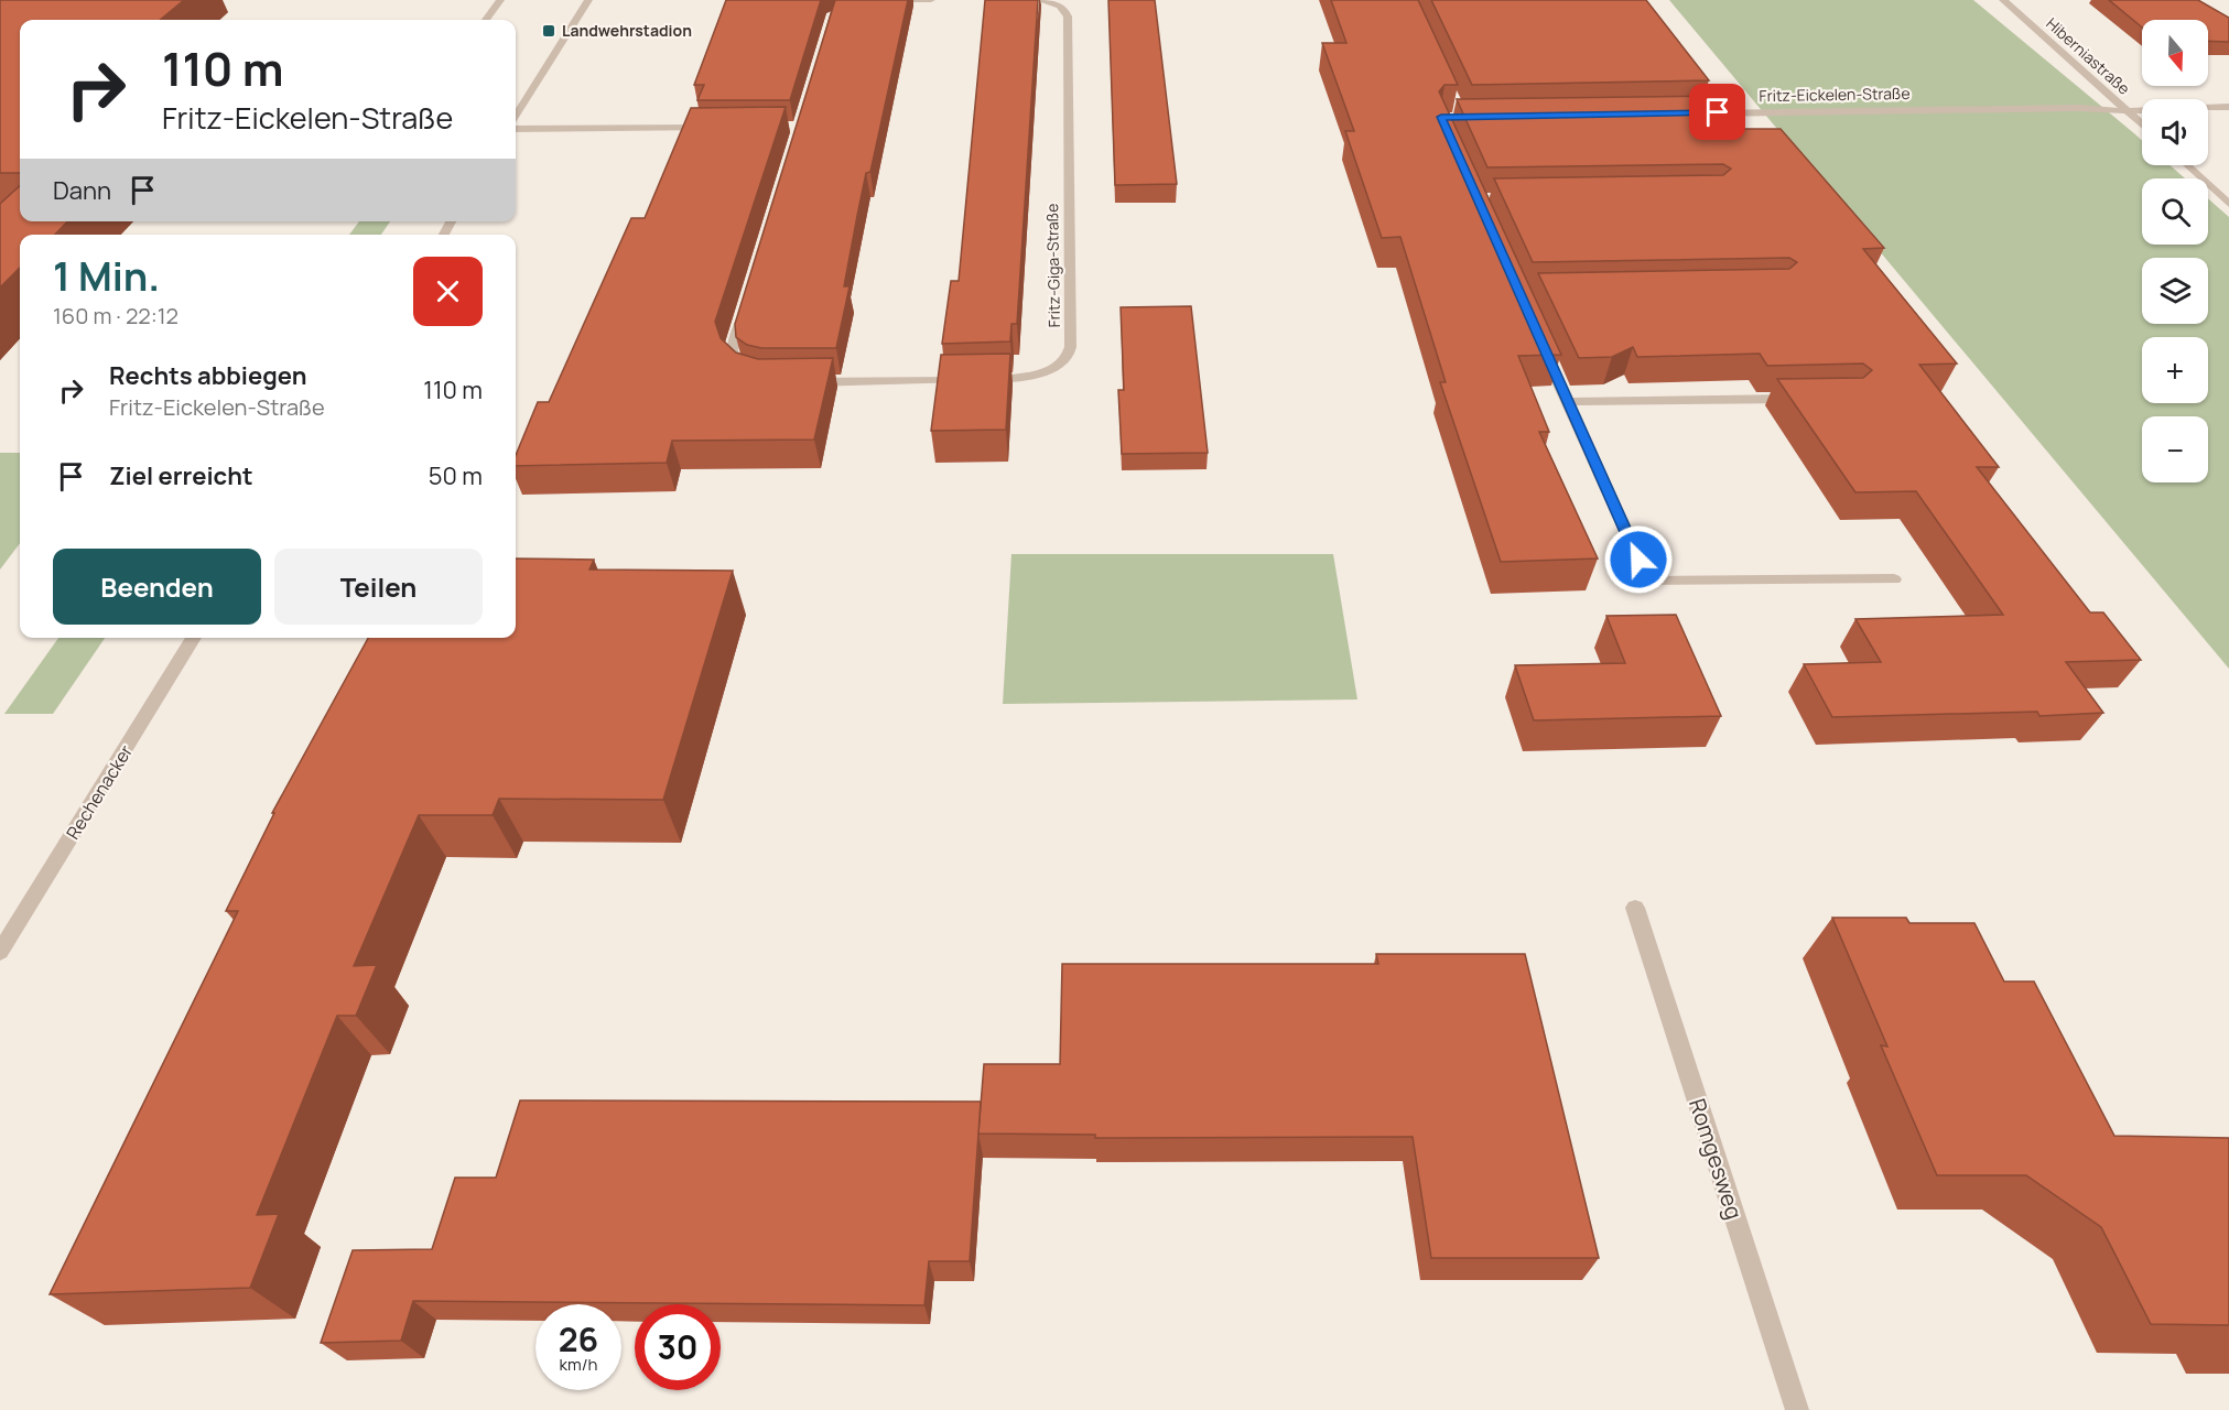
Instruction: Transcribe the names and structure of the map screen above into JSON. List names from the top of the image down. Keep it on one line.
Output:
{"streets":{"street":["Hiberniastraße","Fritz-Eickelen-Straße","Fritz-Giga-Straße","Rechenacker","Romgesweg"]},"crossings":[["Hiberniastraße","Fritz-Eickelen-Straße"]],"places":{"transit":["Landwehrstadion"]},"north":"bottom","page":{"map_buttons":["+","−"],"turn":["110 m","Fritz-Eickelen-Straße"],"then":"Dann","heading":["1 Min.","160 m · 22:12"],"list":[{"name":"Rechts abbiegen","note":"Fritz-Eickelen-Straße","value":"110 m"},{"name":"Ziel erreicht","value":"50 m"}],"buttons":["Beenden","Teilen"],"speed":"26 km/h","limit":"30"}}
